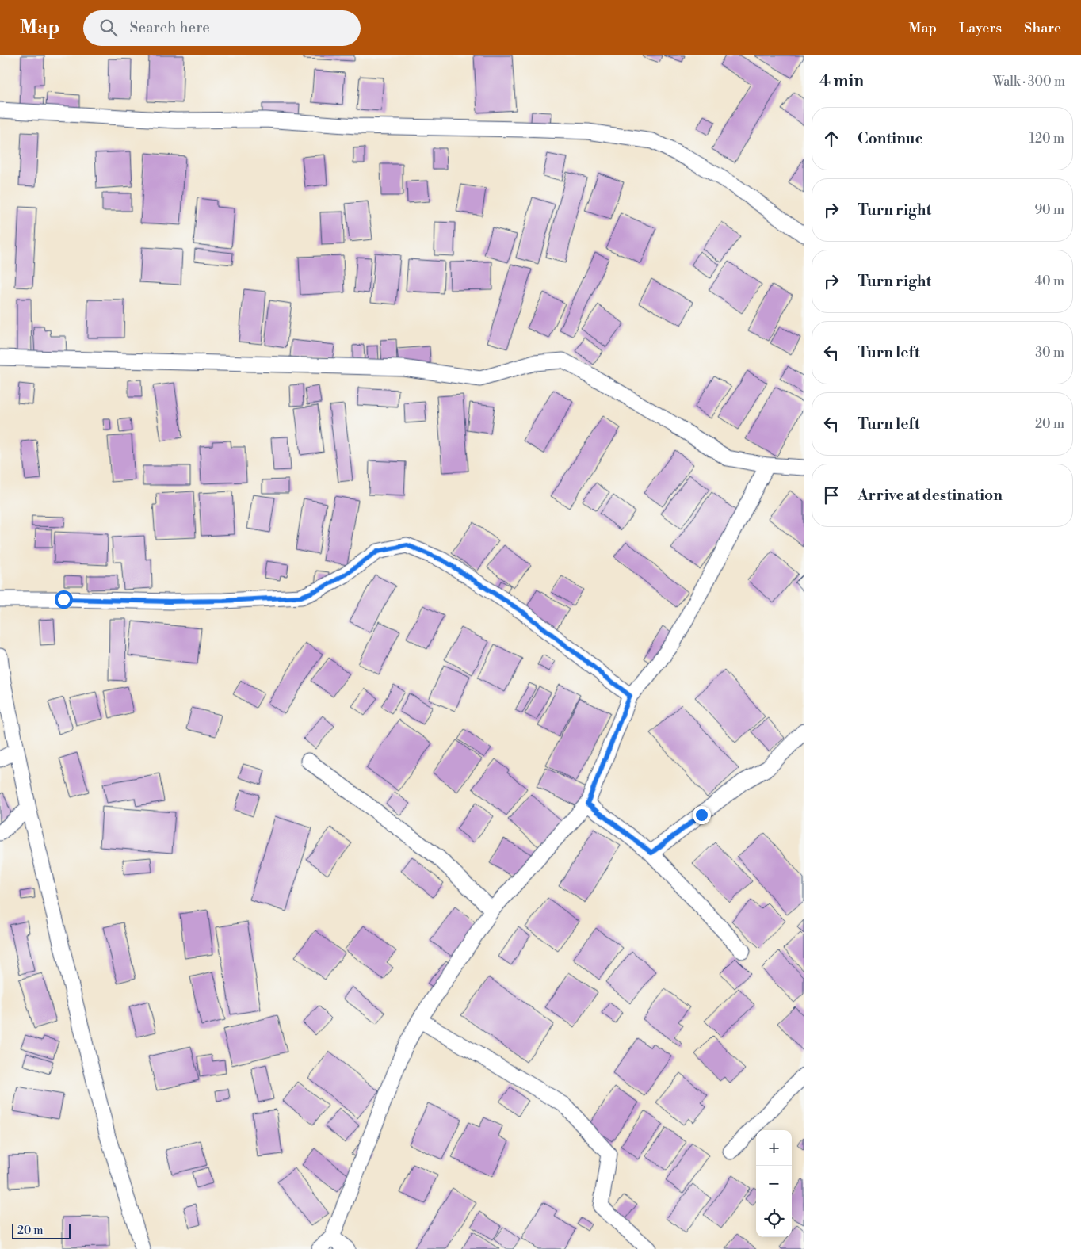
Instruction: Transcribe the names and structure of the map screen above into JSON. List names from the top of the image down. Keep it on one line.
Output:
{"scale_bar":"20 m","page":{"header":"Map","search":"Search here","nav":["Map","Layers","Share"],"heading":["4 min","Walk · 300 m"],"list":[["Continue","120 m"],["Turn right","90 m"],["Turn right","40 m"],["Turn left","30 m"],["Turn left","20 m"],"Arrive at destination"],"map_buttons":["+","−"],"scale":"20 m"}}
